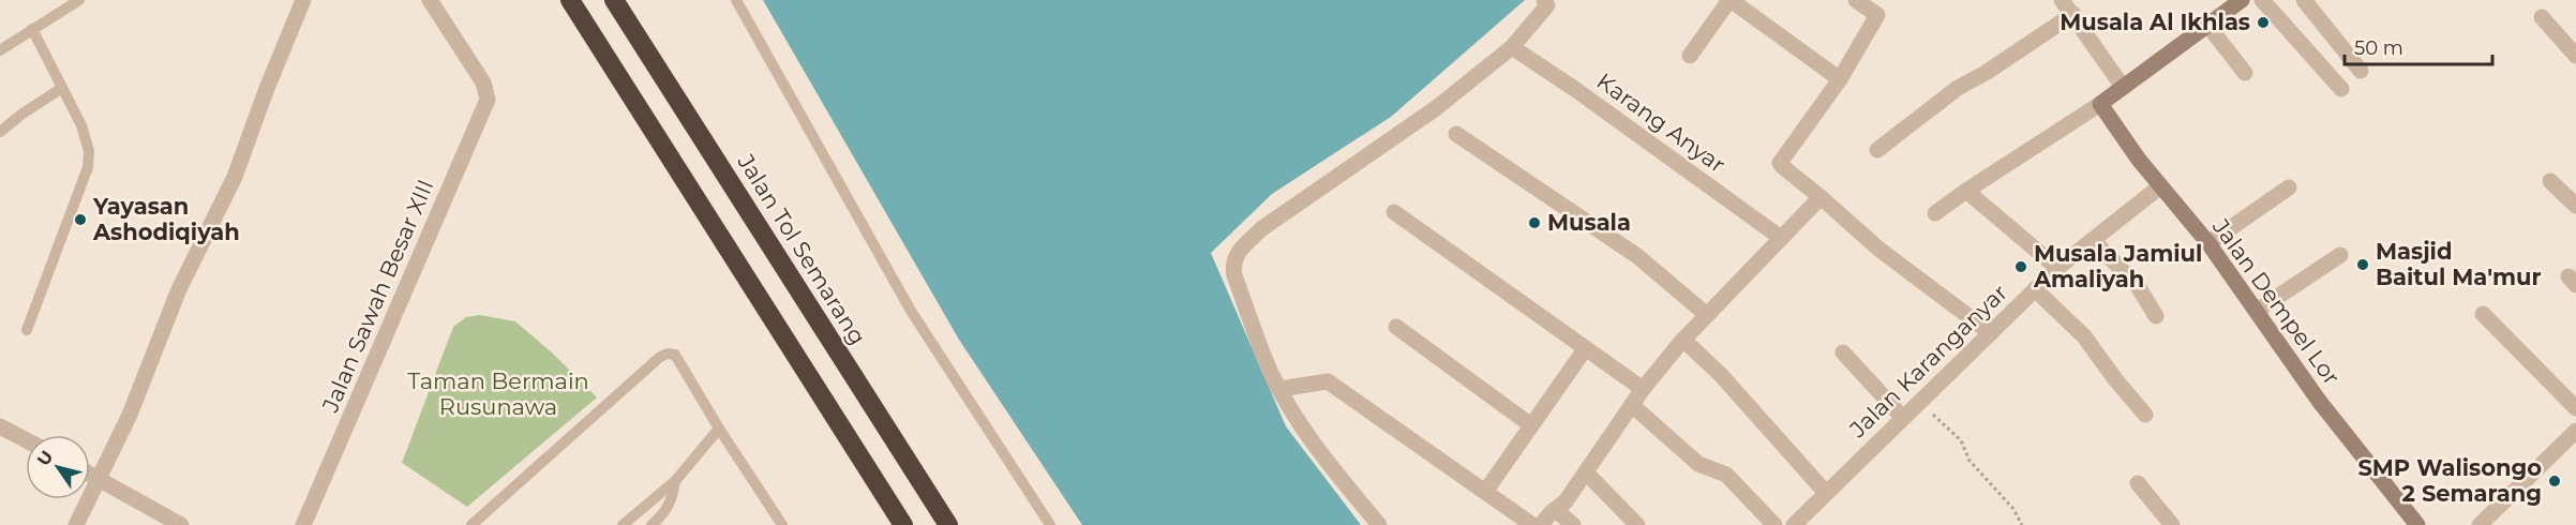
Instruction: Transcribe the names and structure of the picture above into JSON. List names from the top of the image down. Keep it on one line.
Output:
{"streets":{"highway":["Jalan Tol Semarang"],"street":["Karang Anyar","Jalan Sawah Besar XIII","Jalan Dempel Lor","Jalan Karanganyar"]},"crossings":[["Jalan Dempel Lor","Jalan Karanganyar"]],"parks":["Taman Bermain Rusunawa"],"places":["Musala Al Ikhlas","Yayasan Ashodiqiyah","Musala","Masjid Baitul Ma'mur","Musala Jamiul Amaliyah","SMP Walisongo 2 Semarang"],"scale_bar":"50 m","north":"top left"}
